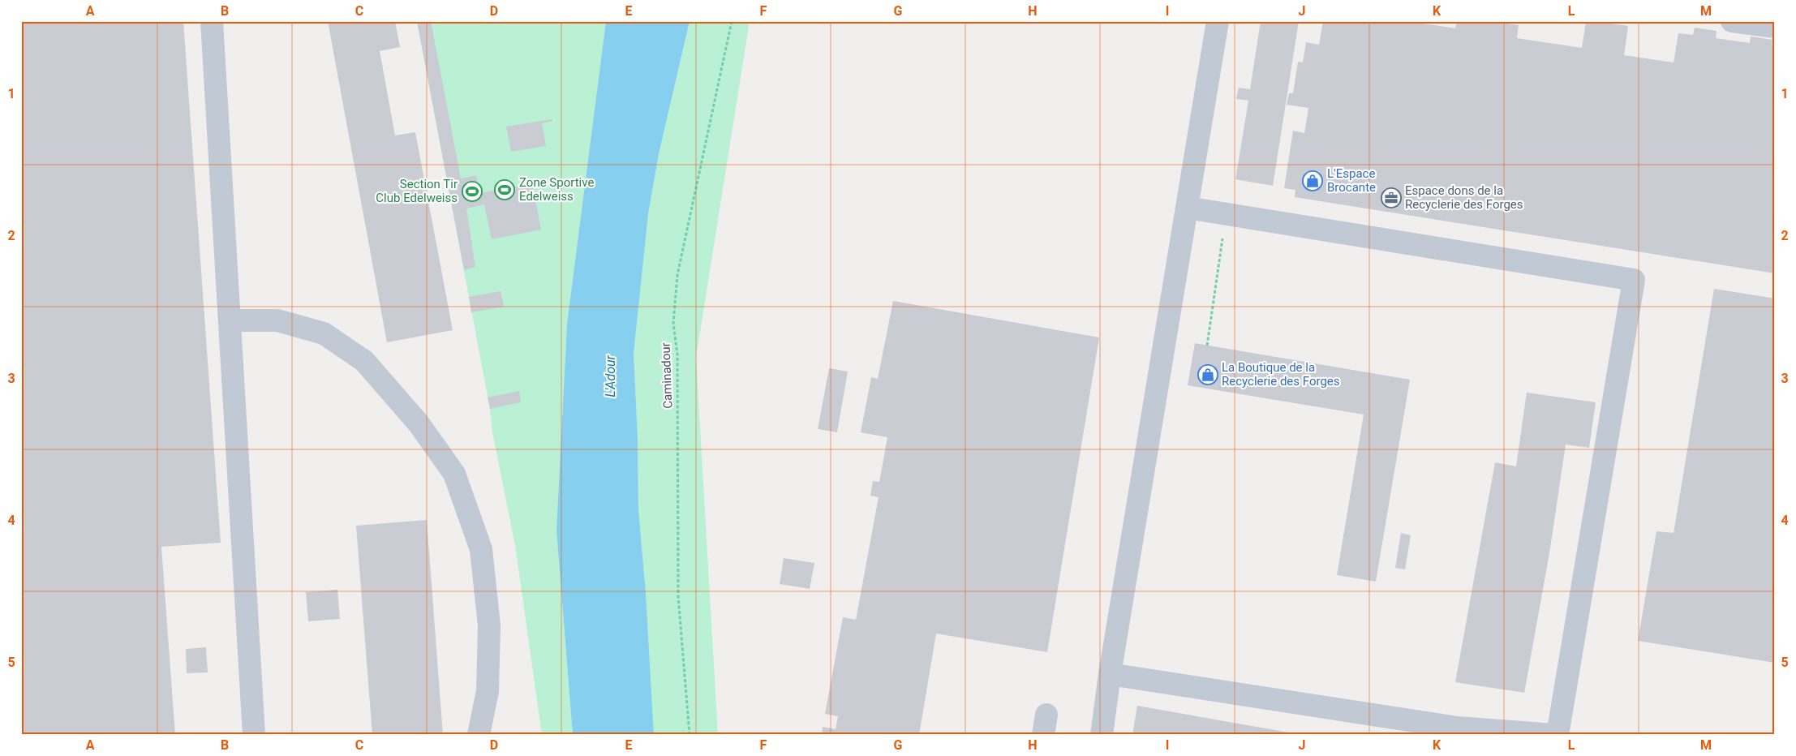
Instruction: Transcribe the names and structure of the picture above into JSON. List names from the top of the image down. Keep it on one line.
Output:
{"streets":{"path":["Caminadour"]},"water":["L'Adour"],"places":{"shop":["L'Espace Brocante","La Boutique de la Recyclerie des Forges"],"sports":["Zone Sportive Edelweiss","Section Tir Club Edelweiss"],"office":["Espace dons de la Recyclerie des Forges"]},"grid":{"columns":["A","B","C","D","E","F","G","H","I","J","K","L","M"],"rows":["1","2","3","4","5"]}}
